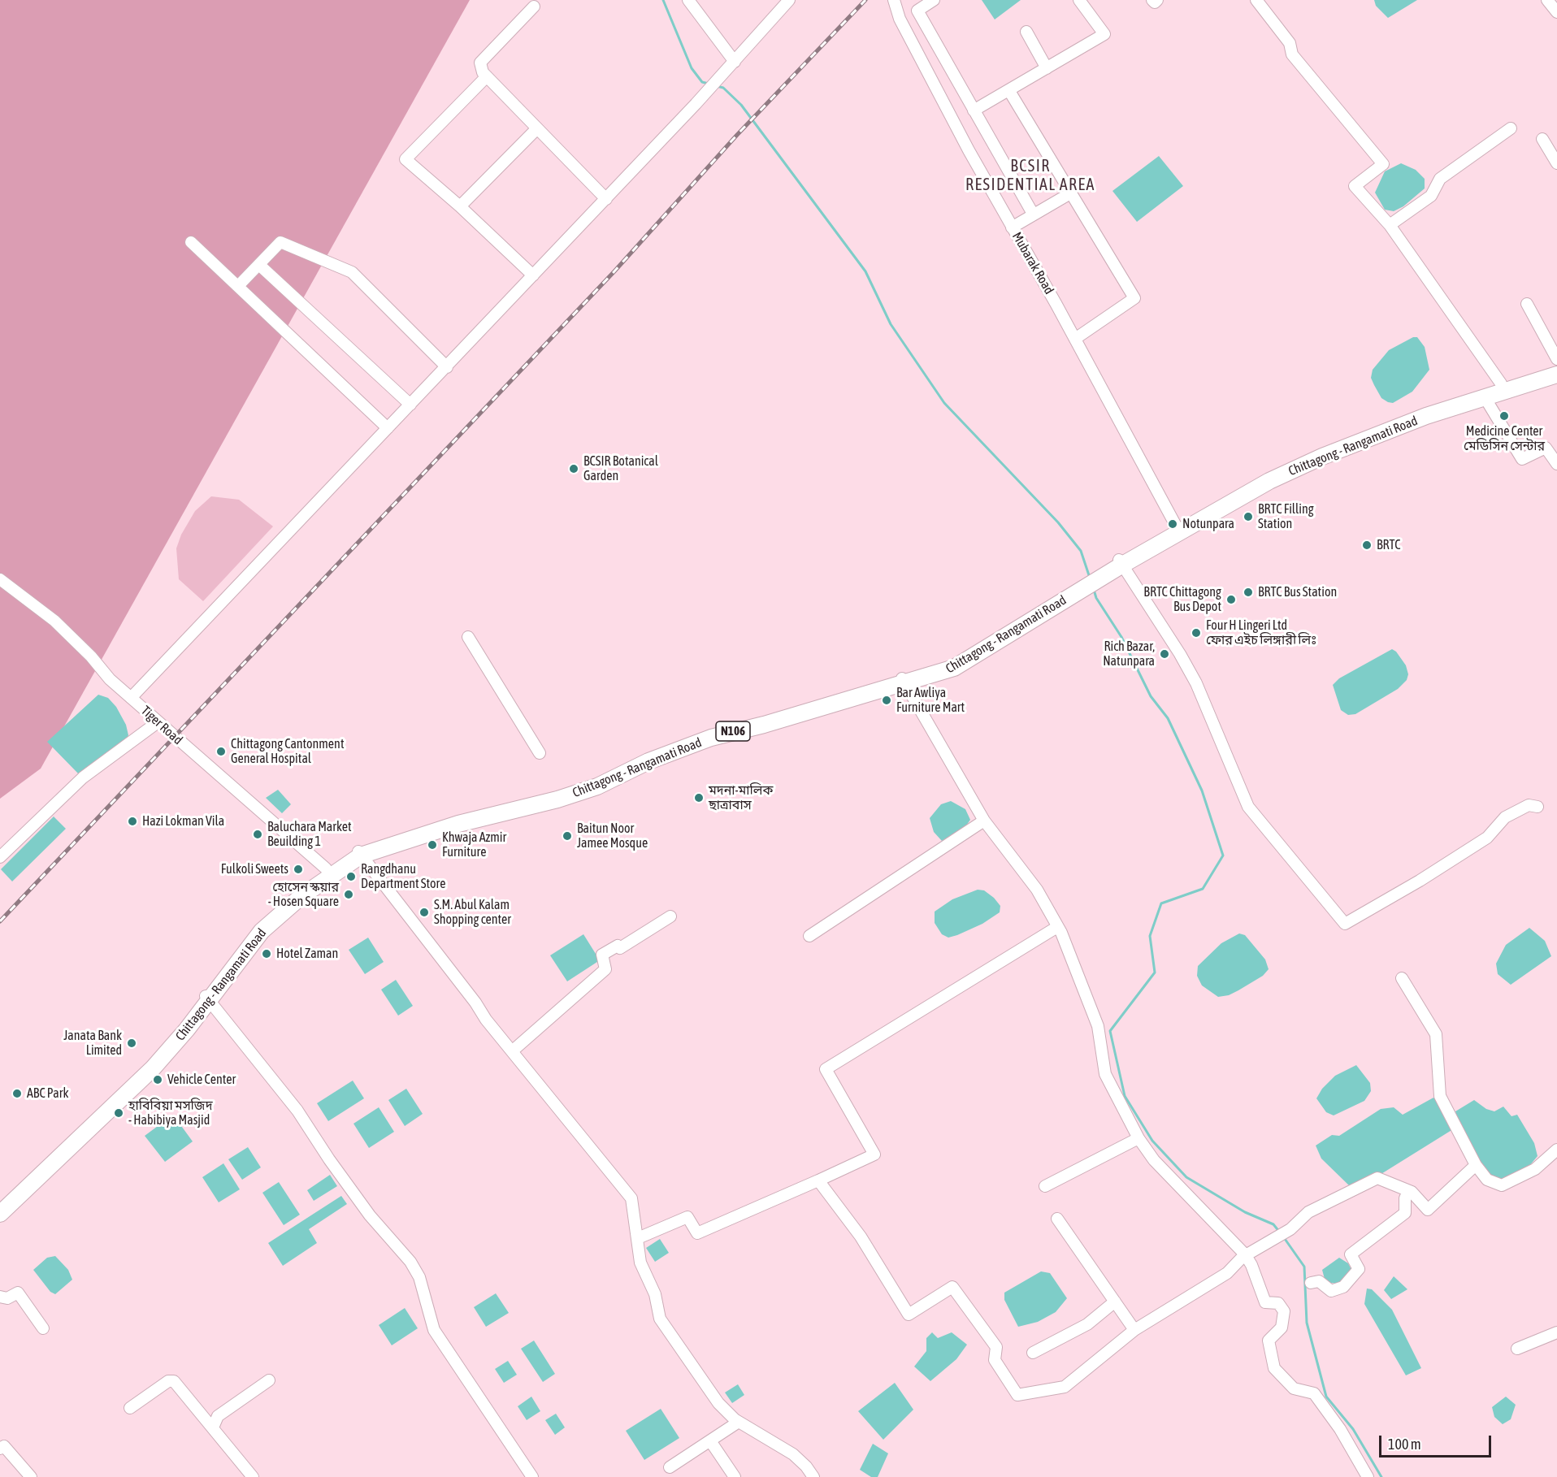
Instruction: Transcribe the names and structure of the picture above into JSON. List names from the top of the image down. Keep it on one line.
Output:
{"streets":{"highway":["Chittagong - Rangamati Road","N106"],"street":["Mubarak Road","Tiger Road"]},"crossings":[["Mubarak Road","Chittagong - Rangamati Road"],["Chittagong - Rangamati Road","Tiger Road"]],"districts":["BCSIR RESIDENTIAL AREA"],"places":["Medicine Center মেডিসিন সেন্টার","BCSIR Botanical Garden","BRTC Filling Station","Notunpara","BRTC","BRTC Bus Station","BRTC Chittagong Bus Depot","Four H Lingeri Ltd ফোর এইচ লিঙ্গারী লিঃ","Rich Bazar, Natunpara","Bar Awliya Furniture Mart","Chittagong Cantonment General Hospital","মদনা-মালিক ছাত্রাবাস","Hazi Lokman Vila","Baluchara Market Beuilding 1","Baitun Noor Jamee Mosque","Khwaja Azmir Furniture","Fulkoli Sweets","Rangdhanu Department Store","হোসেন স্কয়ার - Hosen Square","S.M. Abul Kalam Shopping center","Hotel Zaman","Janata Bank Limited","Vehicle Center","ABC Park","হাবিবিয়া মসজিদ - Habibiya Masjid"],"scale_bar":"100 m"}
